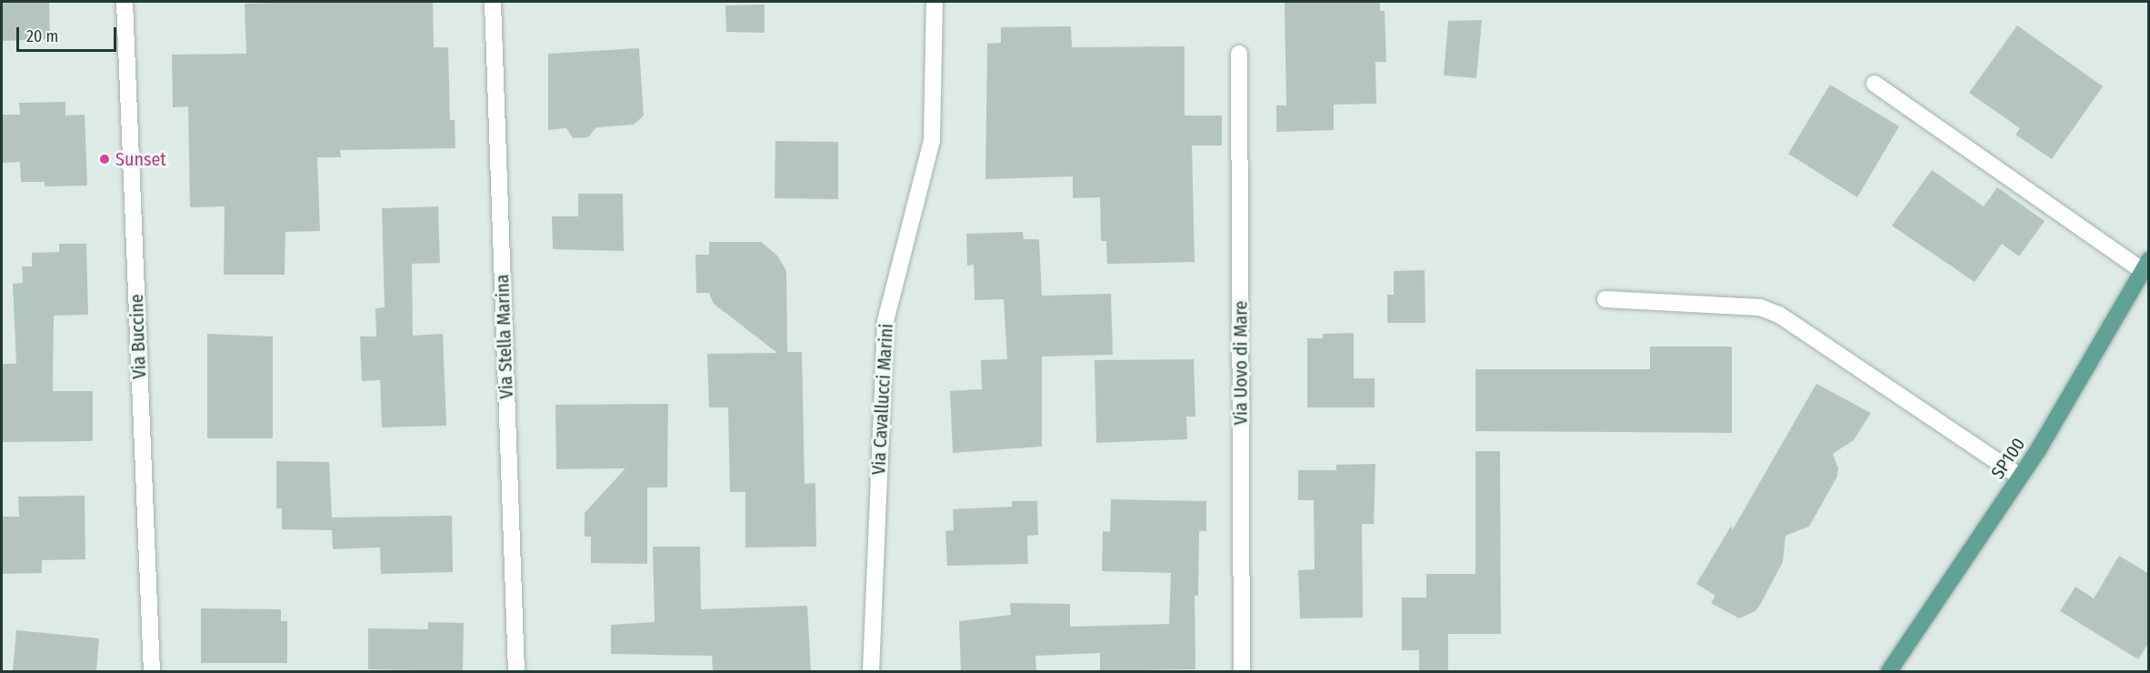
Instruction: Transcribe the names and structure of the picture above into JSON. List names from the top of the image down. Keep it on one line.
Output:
{"streets":{"main road":["SP100"],"street":["Via Buccine","Via Stella Marina","Via Uovo di Mare","Via Cavallucci Marini"]},"places":["Sunset"],"scale_bar":"20 m"}
